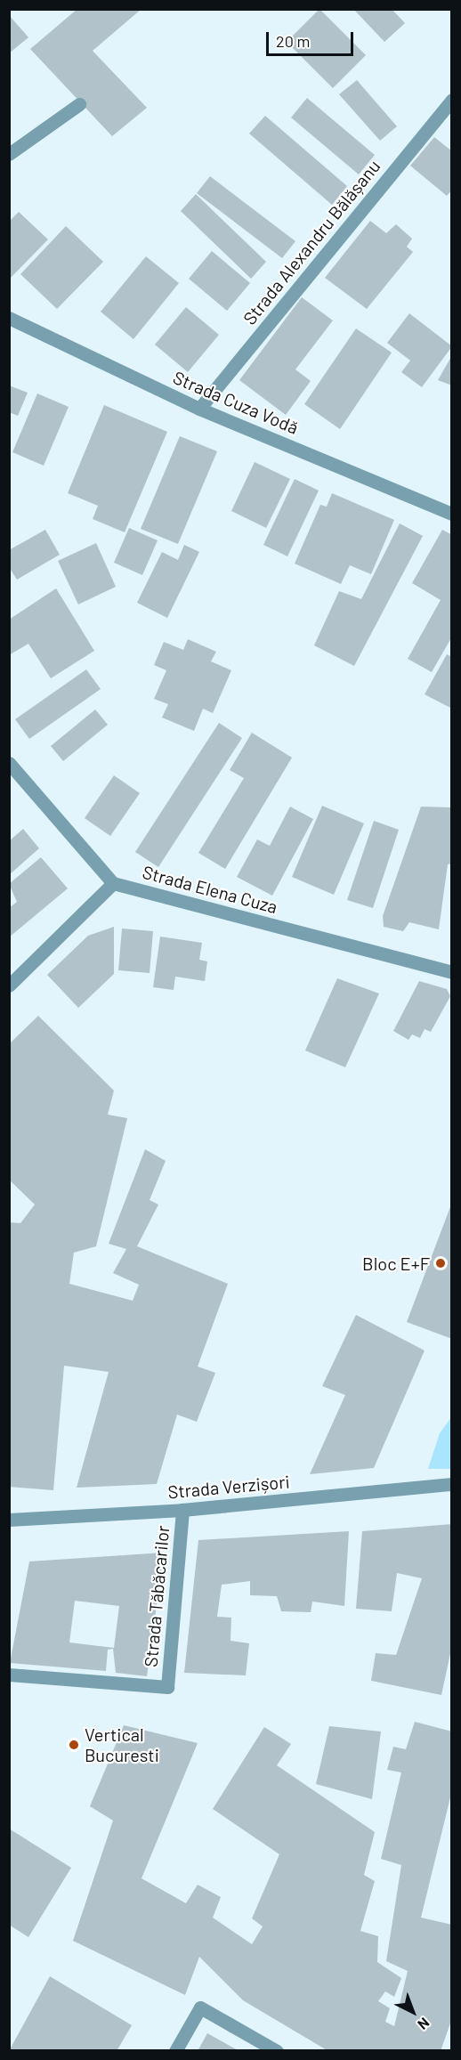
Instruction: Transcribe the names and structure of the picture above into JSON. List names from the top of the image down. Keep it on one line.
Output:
{"streets":{"street":["Strada Alexandru Bălășanu","Strada Cuza Vodă","Strada Elena Cuza","Strada Verzișori","Strada Tăbăcarilor"]},"crossings":[["Strada Alexandru Bălășanu","Strada Cuza Vodă"],["Strada Verzișori","Strada Tăbăcarilor"]],"places":["Bloc E+F","Vertical Bucuresti"],"scale_bar":"20 m","north":"bottom right"}
